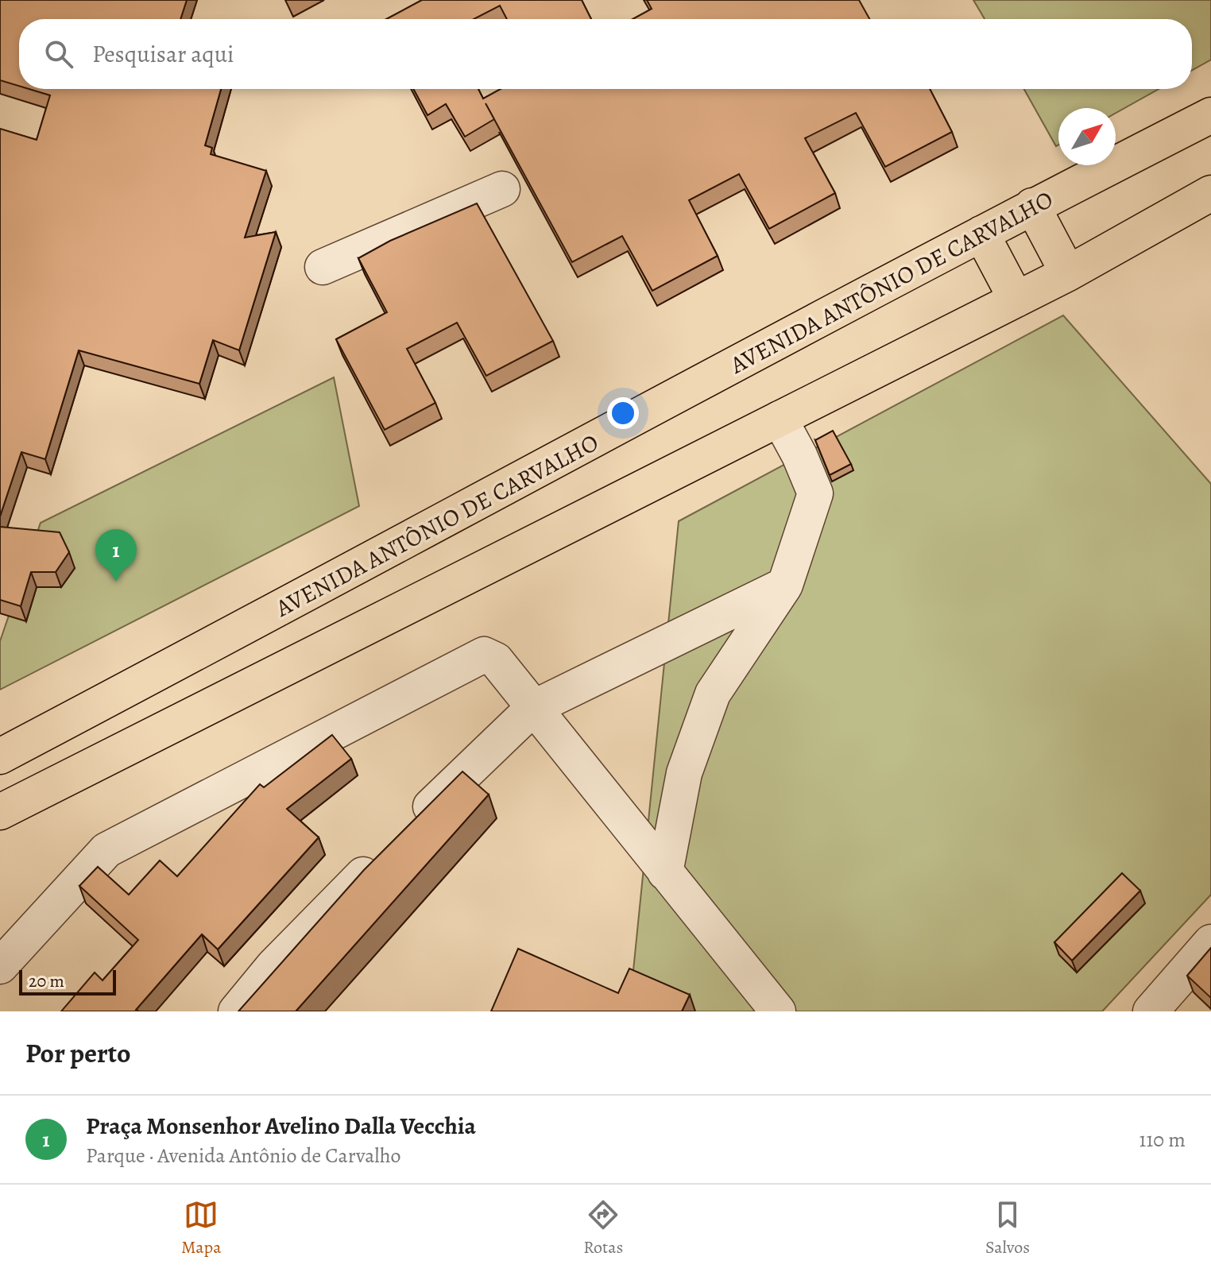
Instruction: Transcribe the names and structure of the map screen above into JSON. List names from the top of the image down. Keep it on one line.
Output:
{"streets":{"main road":["AVENIDA ANTÔNIO DE CARVALHO"]},"scale_bar":"20 m","north":"top right","page":{"search":"Pesquisar aqui","pins":"1","scale":"20 m","heading":"Por perto","list":[{"mark":"1","name":"Praça Monsenhor Avelino Dalla Vecchia","note":"Parque · Avenida Antônio de Carvalho","value":"110 m"}],"nav":["Mapa","Rotas","Salvos"]}}
